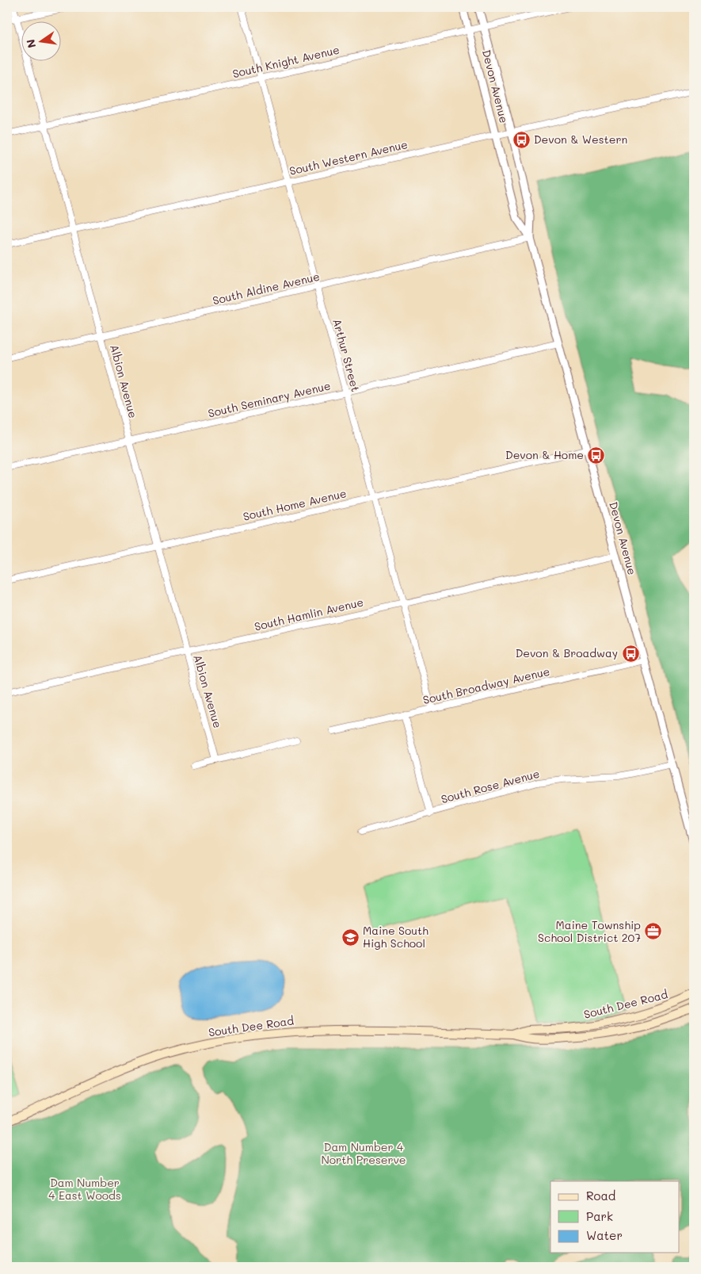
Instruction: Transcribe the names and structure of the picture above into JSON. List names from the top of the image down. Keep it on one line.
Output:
{"streets":{"main road":["South Dee Road"],"street":["South Knight Avenue","Devon Avenue","South Western Avenue","South Aldine Avenue","Arthur Street","Albion Avenue","South Seminary Avenue","South Home Avenue","South Hamlin Avenue","South Broadway Avenue","South Rose Avenue"]},"crossings":[["South Knight Avenue","Devon Avenue"],["South Knight Avenue","Arthur Street"],["South Knight Avenue","Albion Avenue"],["Devon Avenue","South Western Avenue"],["Devon Avenue","South Aldine Avenue"],["Devon Avenue","South Seminary Avenue"],["Devon Avenue","South Home Avenue"],["Devon Avenue","South Hamlin Avenue"],["Devon Avenue","South Broadway Avenue"],["Devon Avenue","South Rose Avenue"],["South Western Avenue","Arthur Street"],["South Western Avenue","Albion Avenue"],["South Aldine Avenue","Arthur Street"],["South Aldine Avenue","Albion Avenue"],["Arthur Street","South Seminary Avenue"],["Arthur Street","South Home Avenue"],["Arthur Street","South Hamlin Avenue"],["Arthur Street","South Broadway Avenue"],["Albion Avenue","South Seminary Avenue"],["Albion Avenue","South Home Avenue"],["Albion Avenue","South Hamlin Avenue"]],"parks":["Dam Number 4 North Preserve","Dam Number 4 East Woods"],"places":{"bus stop":["Devon & Western","Devon & Home","Devon & Broadway"],"office":["Maine Township School District 207"],"school or university":["Maine South High School"]},"legend":["Road","Park","Water"],"north":"left"}
